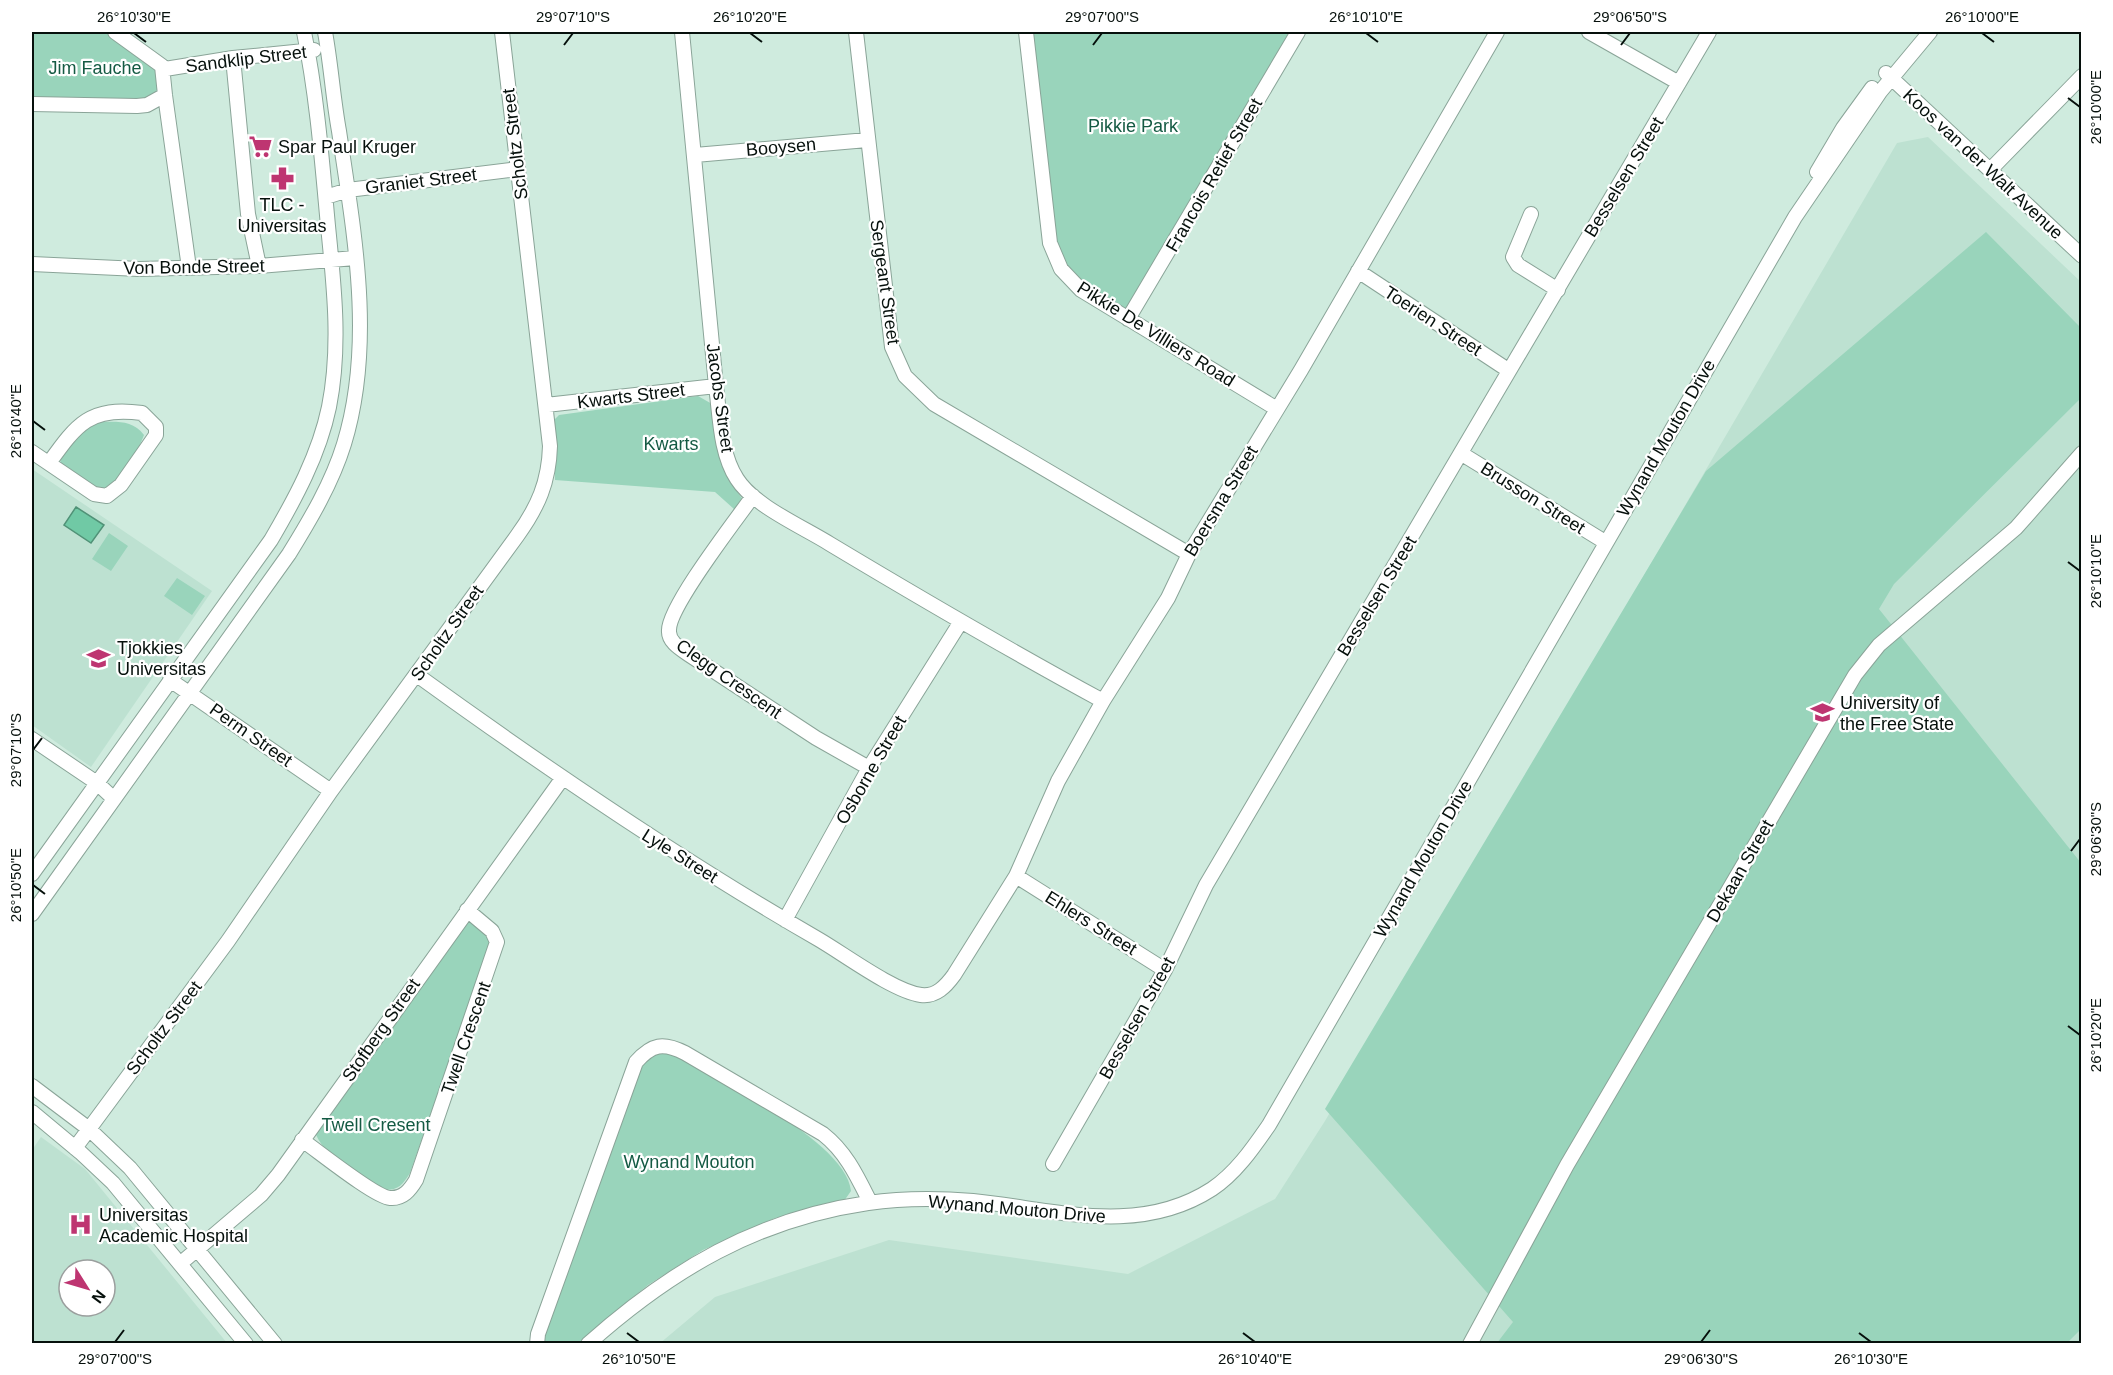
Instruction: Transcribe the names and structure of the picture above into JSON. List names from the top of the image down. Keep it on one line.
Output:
{"streets":{"street":["Sandklip Street","Scholtz Street","Booysen","Koos van der Walt Avenue","Francois Retief Street","Besselsen Street","Graniet Street","Von Bonde Street","Sergeant Street","Toerien Street","Pikkie De Villiers Road","Kwarts Street","Jacobs Street","Wynand Mouton Drive","Brusson Street","Boersma Street","Clegg Crescent","Perm Street","Osborne Street","Lyle Street","Dekaan Street","Ehlers Street","Stofberg Street","Twell Crescent"]},"crossings":[["Scholtz Street","Graniet Street"],["Scholtz Street","Kwarts Street"],["Scholtz Street","Perm Street"],["Scholtz Street","Lyle Street"],["Booysen","Sergeant Street"],["Booysen","Jacobs Street"],["Koos van der Walt Avenue","Wynand Mouton Drive"],["Francois Retief Street","Pikkie De Villiers Road"],["Besselsen Street","Toerien Street"],["Besselsen Street","Brusson Street"],["Besselsen Street","Ehlers Street"],["Sergeant Street","Boersma Street"],["Toerien Street","Boersma Street"],["Pikkie De Villiers Road","Boersma Street"],["Kwarts Street","Jacobs Street"],["Jacobs Street","Boersma Street"],["Jacobs Street","Clegg Crescent"],["Jacobs Street","Osborne Street"],["Wynand Mouton Drive","Brusson Street"],["Boersma Street","Lyle Street"],["Boersma Street","Ehlers Street"],["Clegg Crescent","Osborne Street"],["Osborne Street","Lyle Street"],["Lyle Street","Stofberg Street"],["Stofberg Street","Twell Crescent"]],"parks":["Jim Fauche","Pikkie Park","Kwarts","Twell Cresent","Wynand Mouton"],"places":{"supermarket":["Spar Paul Kruger"],"pharmacy":["TLC - Universitas"],"school or university":["Tjokkies Universitas","University of the Free State"],"hospital":["Universitas Academic Hospital"]},"north":"bottom right","coordinates":["26°10'30\"E","29°07'10\"S","26°10'20\"E","29°07'00\"S","26°10'10\"E","29°06'50\"S","26°10'00\"E","26°10'40\"E","29°06'30\"S","26°10'50\"E"]}
